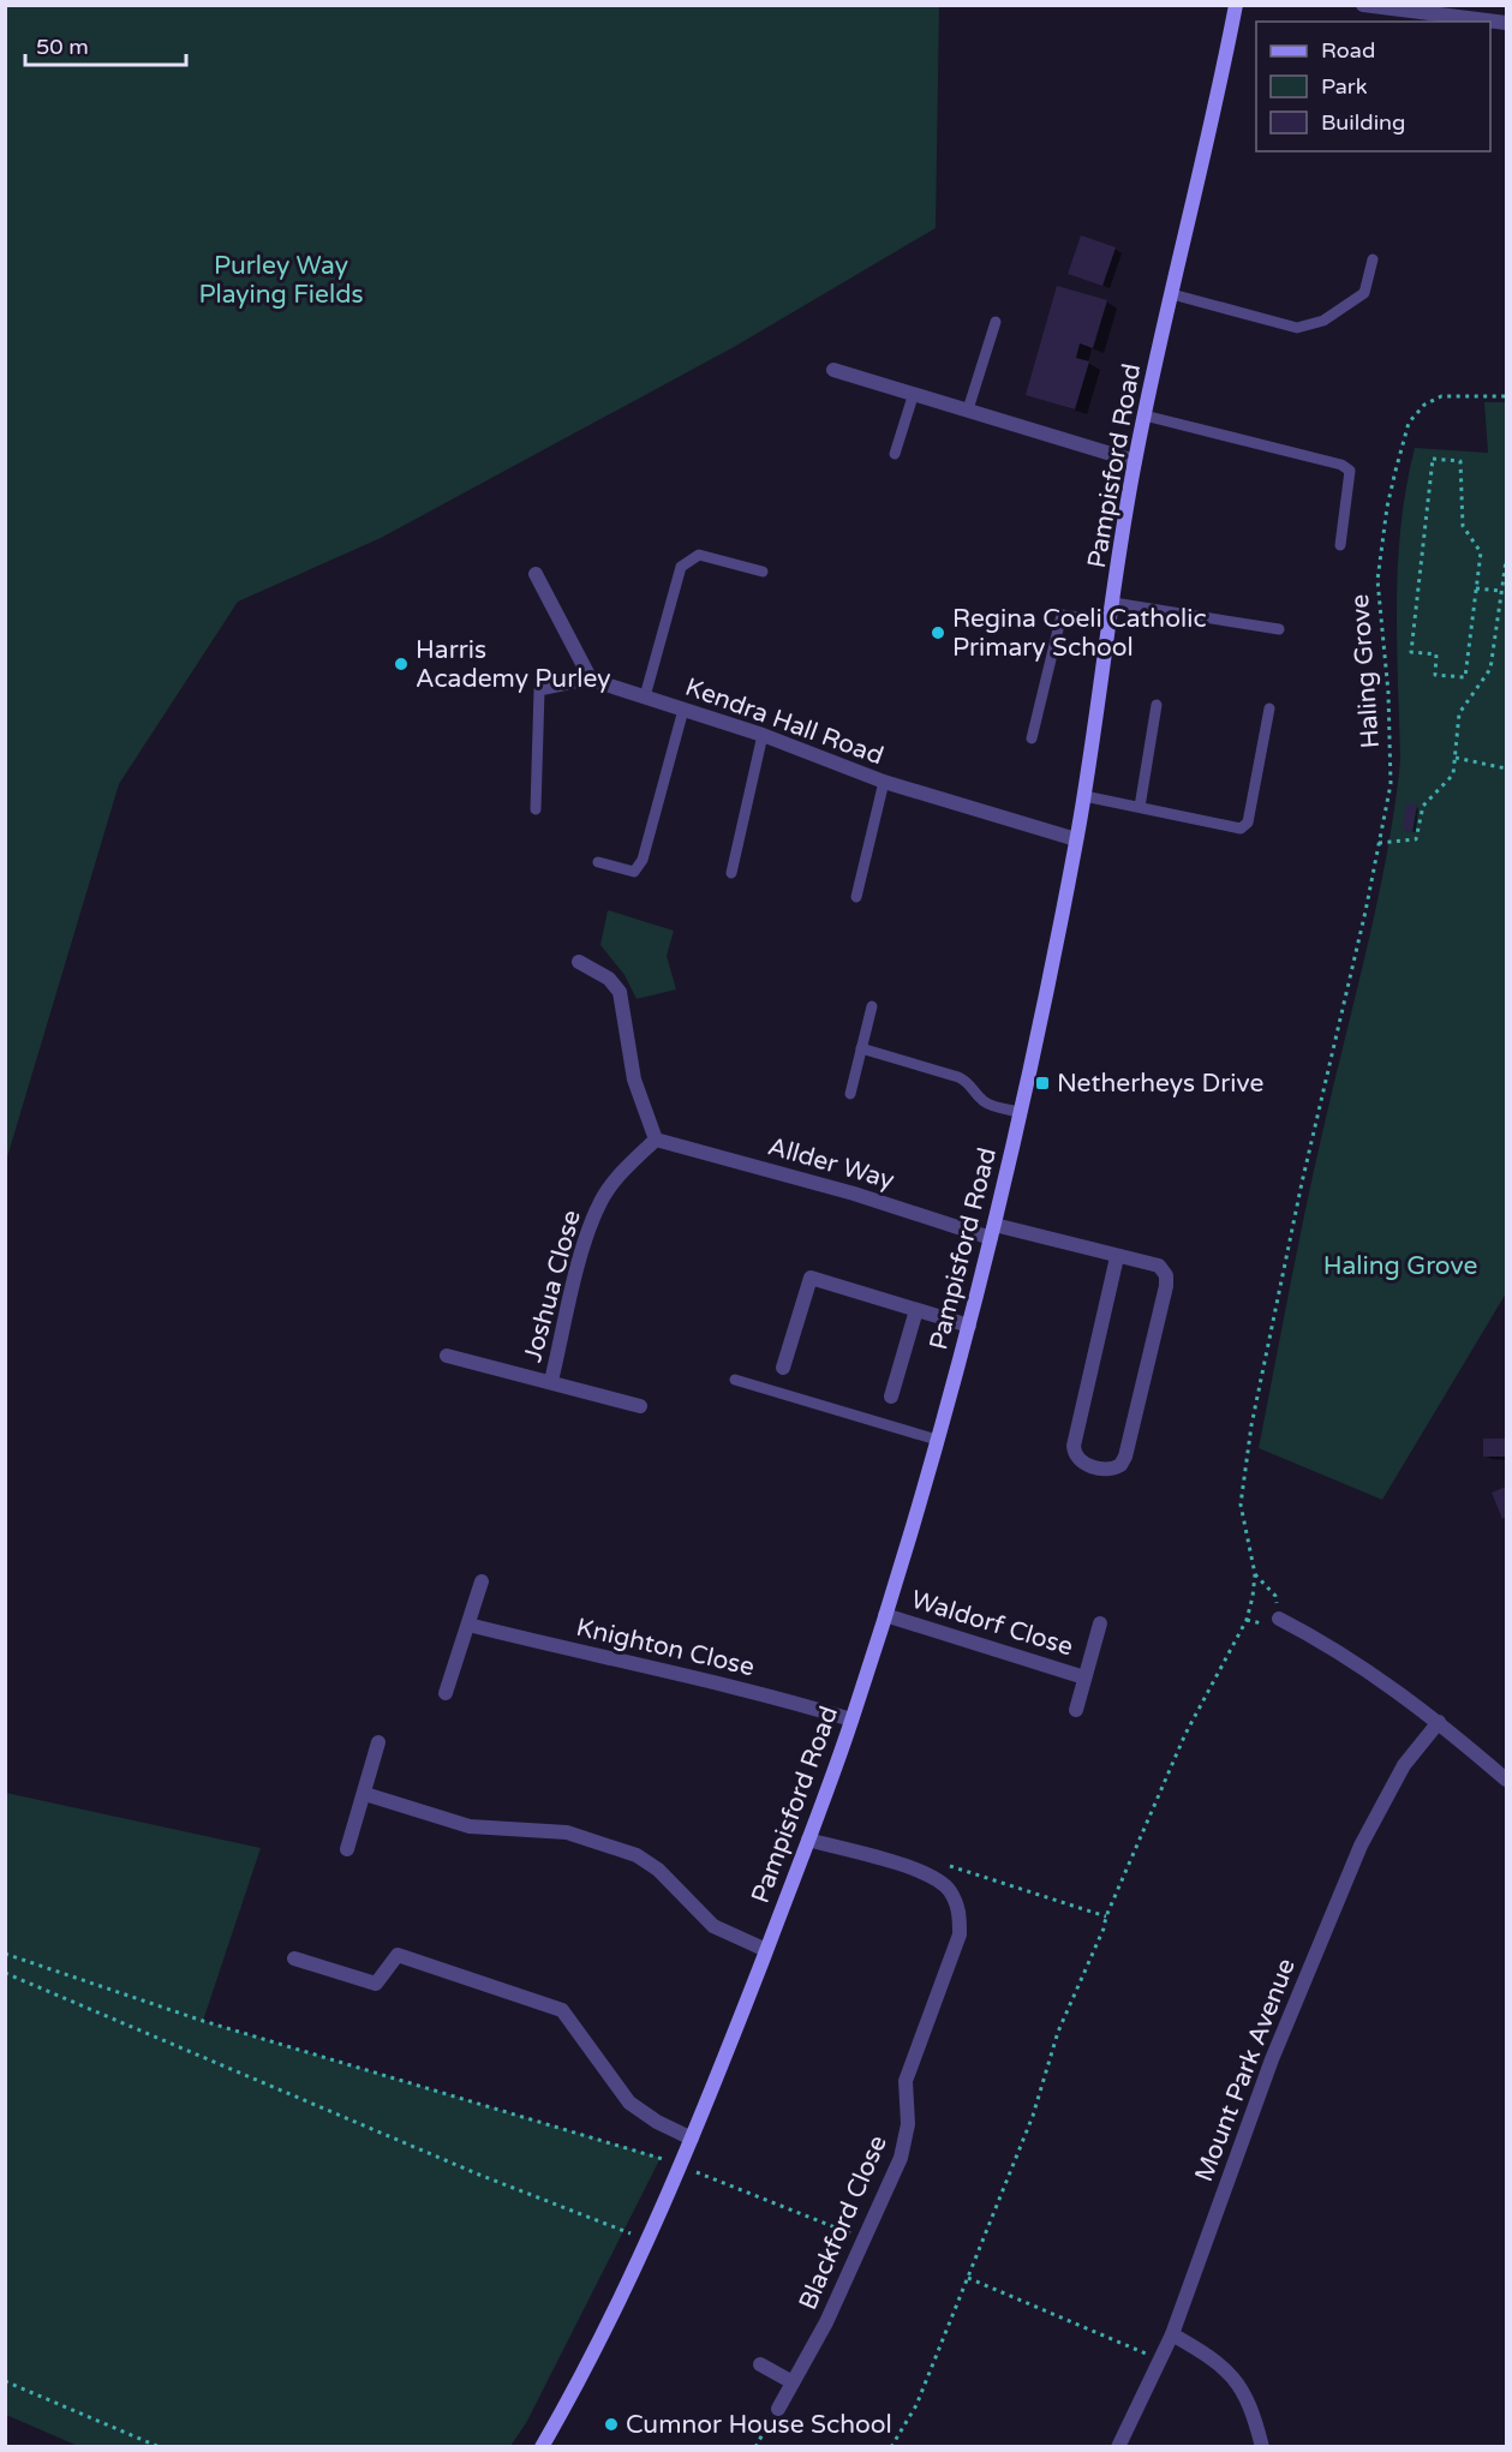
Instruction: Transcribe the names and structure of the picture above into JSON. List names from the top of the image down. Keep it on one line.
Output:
{"streets":{"street":["Pampisford Road","Kendra Hall Road","Allder Way","Joshua Close","Waldorf Close","Knighton Close","Mount Park Avenue","Blackford Close"],"path":["Haling Grove"]},"crossings":[["Pampisford Road","Kendra Hall Road"],["Pampisford Road","Allder Way"],["Pampisford Road","Waldorf Close"],["Pampisford Road","Knighton Close"],["Pampisford Road","Blackford Close"],["Allder Way","Joshua Close"]],"parks":["Purley Way Playing Fields","Haling Grove"],"places":{"other":["Regina Coeli Catholic Primary School","Harris Academy Purley","Cumnor House School"],"transit":["Netherheys Drive"]},"legend":["Road","Park","Building"],"scale_bar":"50 m"}
